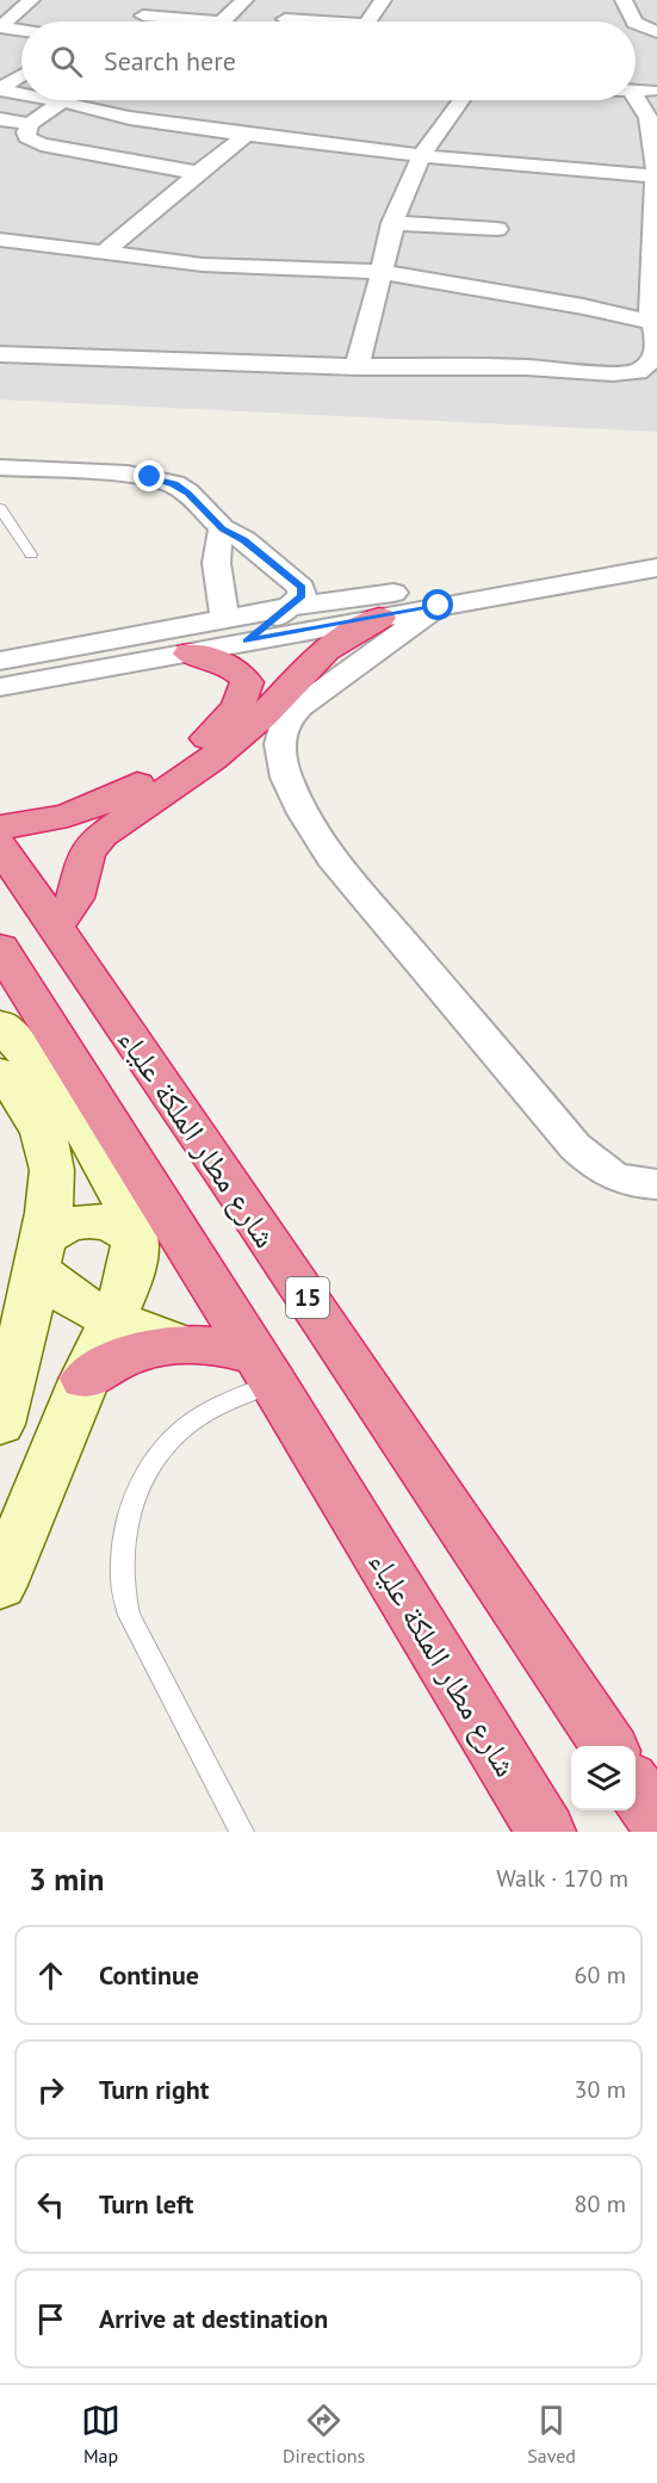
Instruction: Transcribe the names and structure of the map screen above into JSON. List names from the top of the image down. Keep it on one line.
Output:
{"streets":{"highway":["شارع مطار الملكة علياء","15"]},"page":{"search":"Search here","heading":["3 min","Walk · 170 m"],"list":[["Continue","60 m"],["Turn right","30 m"],["Turn left","80 m"],"Arrive at destination"],"nav":["Map","Directions","Saved"]}}
